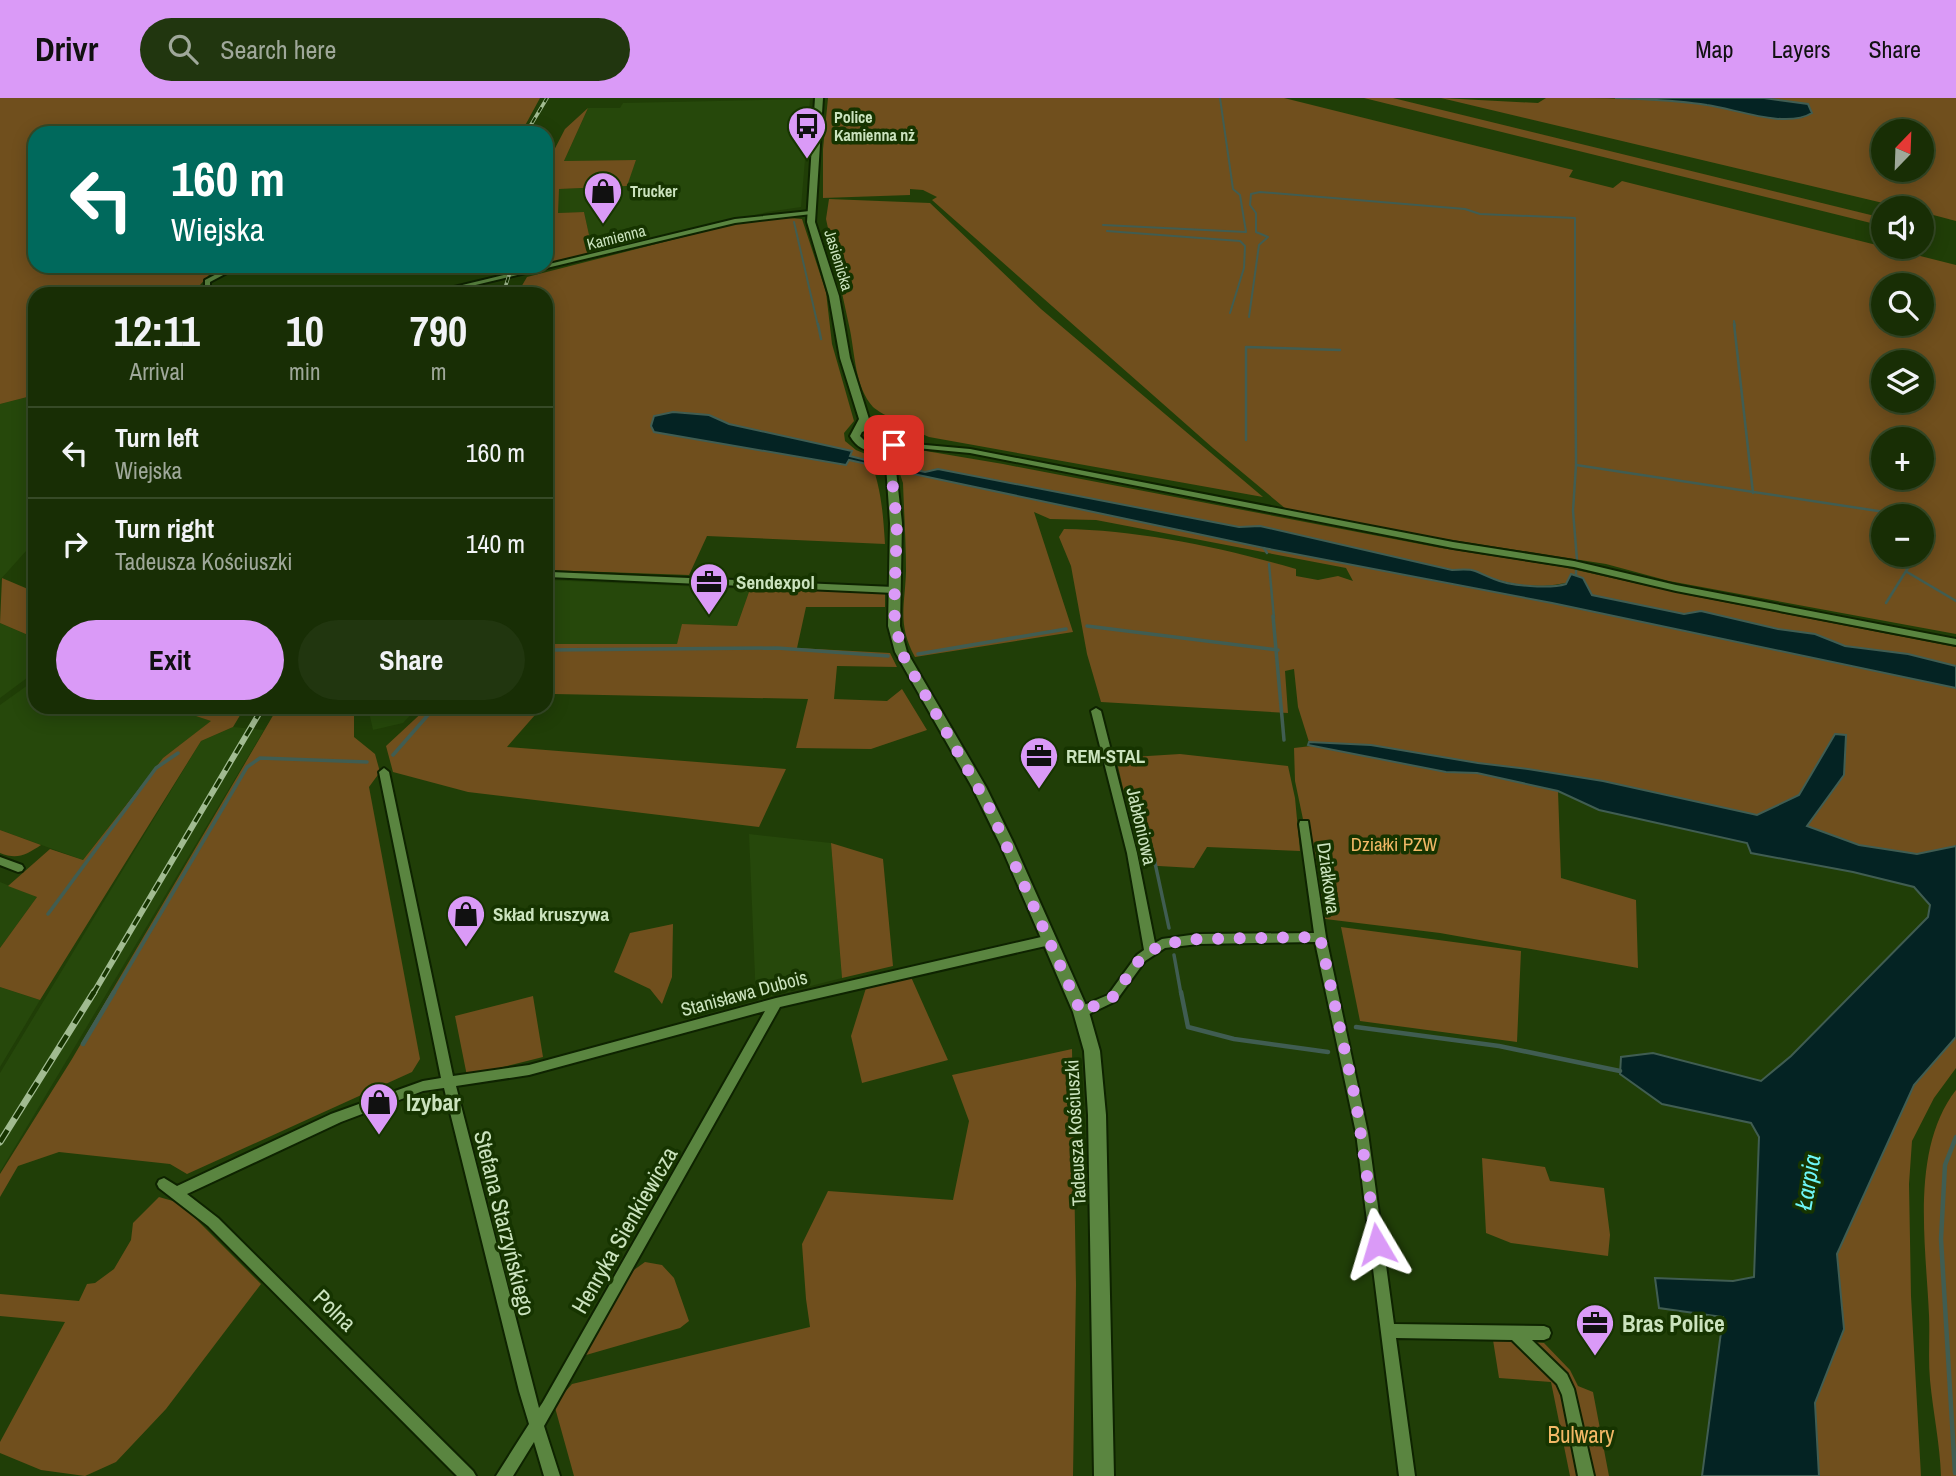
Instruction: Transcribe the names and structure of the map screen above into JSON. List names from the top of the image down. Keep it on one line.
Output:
{"streets":{"main road":["Jasienicka","Tadeusza Kościuszki"],"street":["Kamienna","Jabłoniowa","Działkowa","Stanisława Dubois","Stefana Starzyńskiego","Henryka Sienkiewicza","Polna"]},"crossings":[["Kamienna","Jasienicka"],["Stanisława Dubois","Tadeusza Kościuszki"],["Stanisława Dubois","Stefana Starzyńskiego"],["Stanisława Dubois","Henryka Sienkiewicza"],["Stanisława Dubois","Polna"],["Stefana Starzyńskiego","Henryka Sienkiewicza"]],"water":["Łarpia"],"parks":["Działki PZW","Bulwary"],"places":{"bus stop":["Police Kamienna nż"],"shop":["Trucker","Skład kruszywa","Izybar"],"office":["Sendexpol","REM-STAL","Bras Police"]},"north":"top right","page":{"header":"Drivr","search":"Search here","nav":["Map","Layers","Share"],"map_buttons":["+","−"],"turn":["160 m","Wiejska"],"eta":["12:11","Arrival","10","min","790","m"],"list":[{"name":"Turn left","note":"Wiejska","value":"160 m"},{"name":"Turn right","note":"Tadeusza Kościuszki","value":"140 m"}],"buttons":["Exit","Share"]}}
